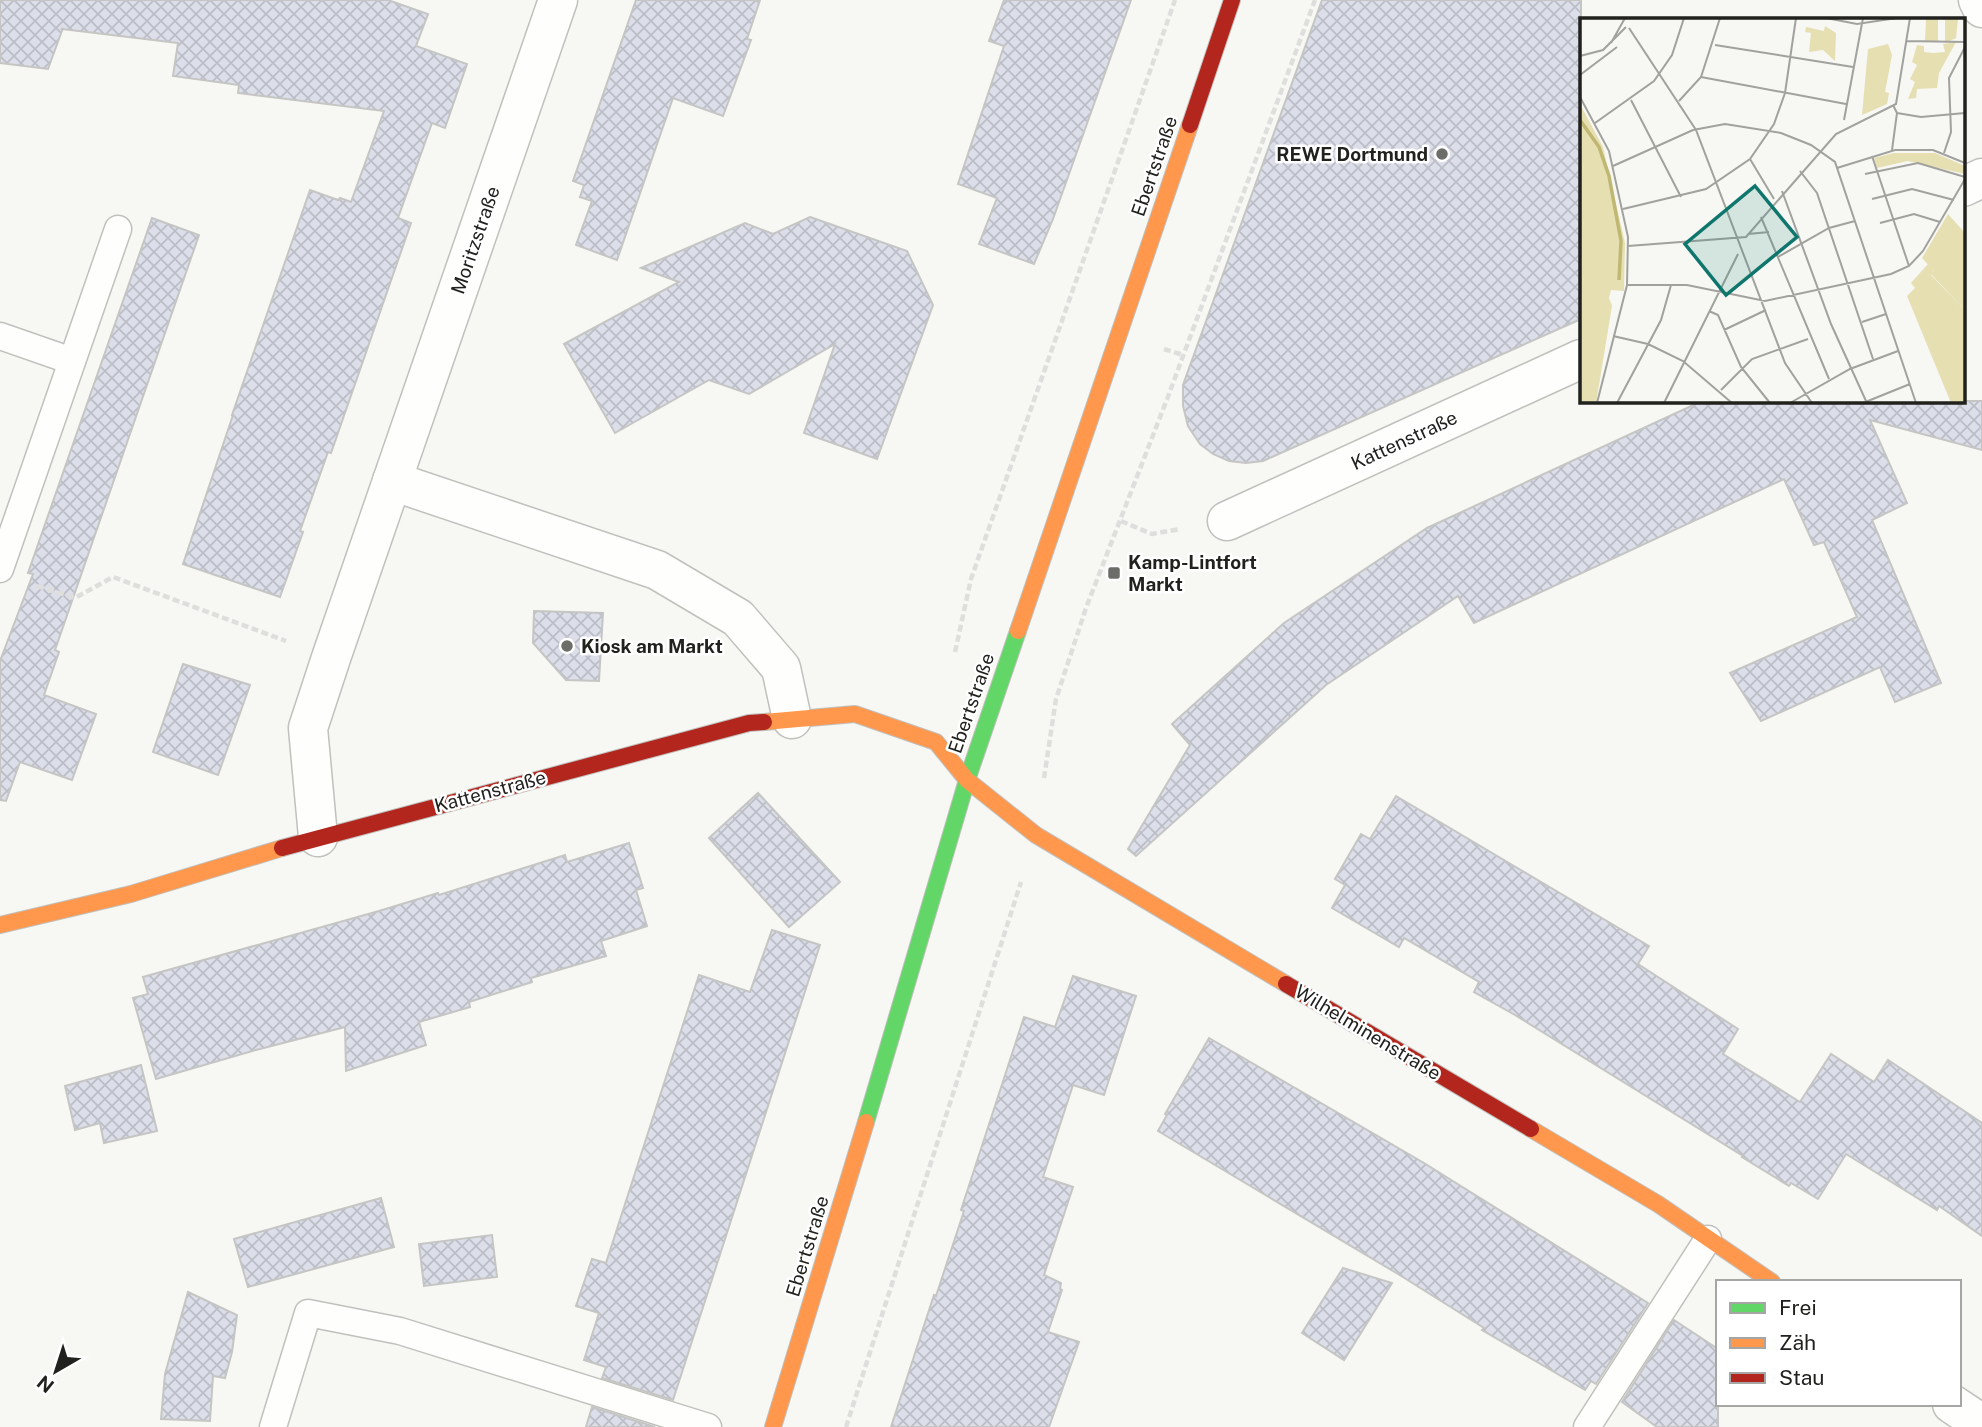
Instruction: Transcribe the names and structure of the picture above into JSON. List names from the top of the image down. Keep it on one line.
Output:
{"streets":{"street":["Ebertstraße","Moritzstraße","Kattenstraße","Wilhelminenstraße"]},"crossings":[["Ebertstraße","Kattenstraße"],["Ebertstraße","Wilhelminenstraße"],["Moritzstraße","Kattenstraße"],["Kattenstraße","Wilhelminenstraße"]],"places":{"other":["REWE Dortmund","Kiosk am Markt"],"transit":["Kamp-Lintfort Markt"]},"legend":["Frei","Zäh","Stau"],"north":"bottom left"}
